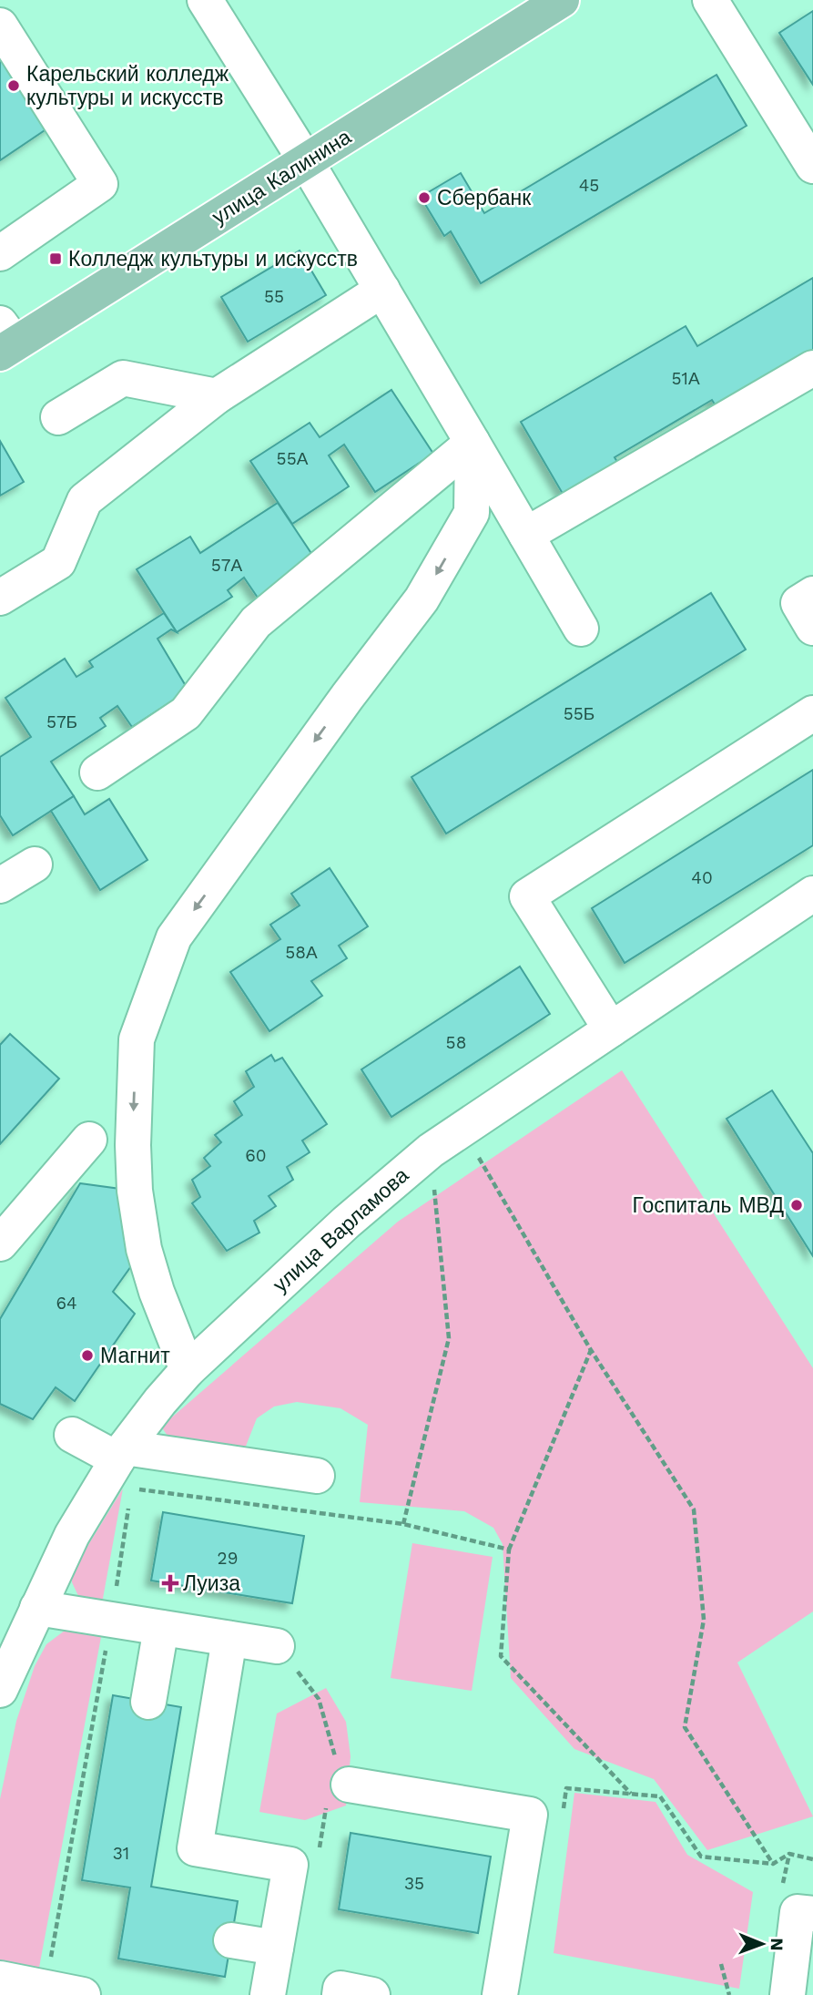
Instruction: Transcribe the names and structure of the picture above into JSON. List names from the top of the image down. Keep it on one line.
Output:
{"streets":{"main road":["улица Калинина"],"street":["улица Варламова"]},"places":{"other":["Карельский колледж культуры и искусств","Сбербанк","Госпиталь МВД","Магнит"],"transit":["Колледж культуры и искусств"],"health":["Луиза"]},"house_numbers":["45","55","51А","55А","57А","55Б","57Б","40","58А","58","60","64","29","31","35"],"north":"right"}
